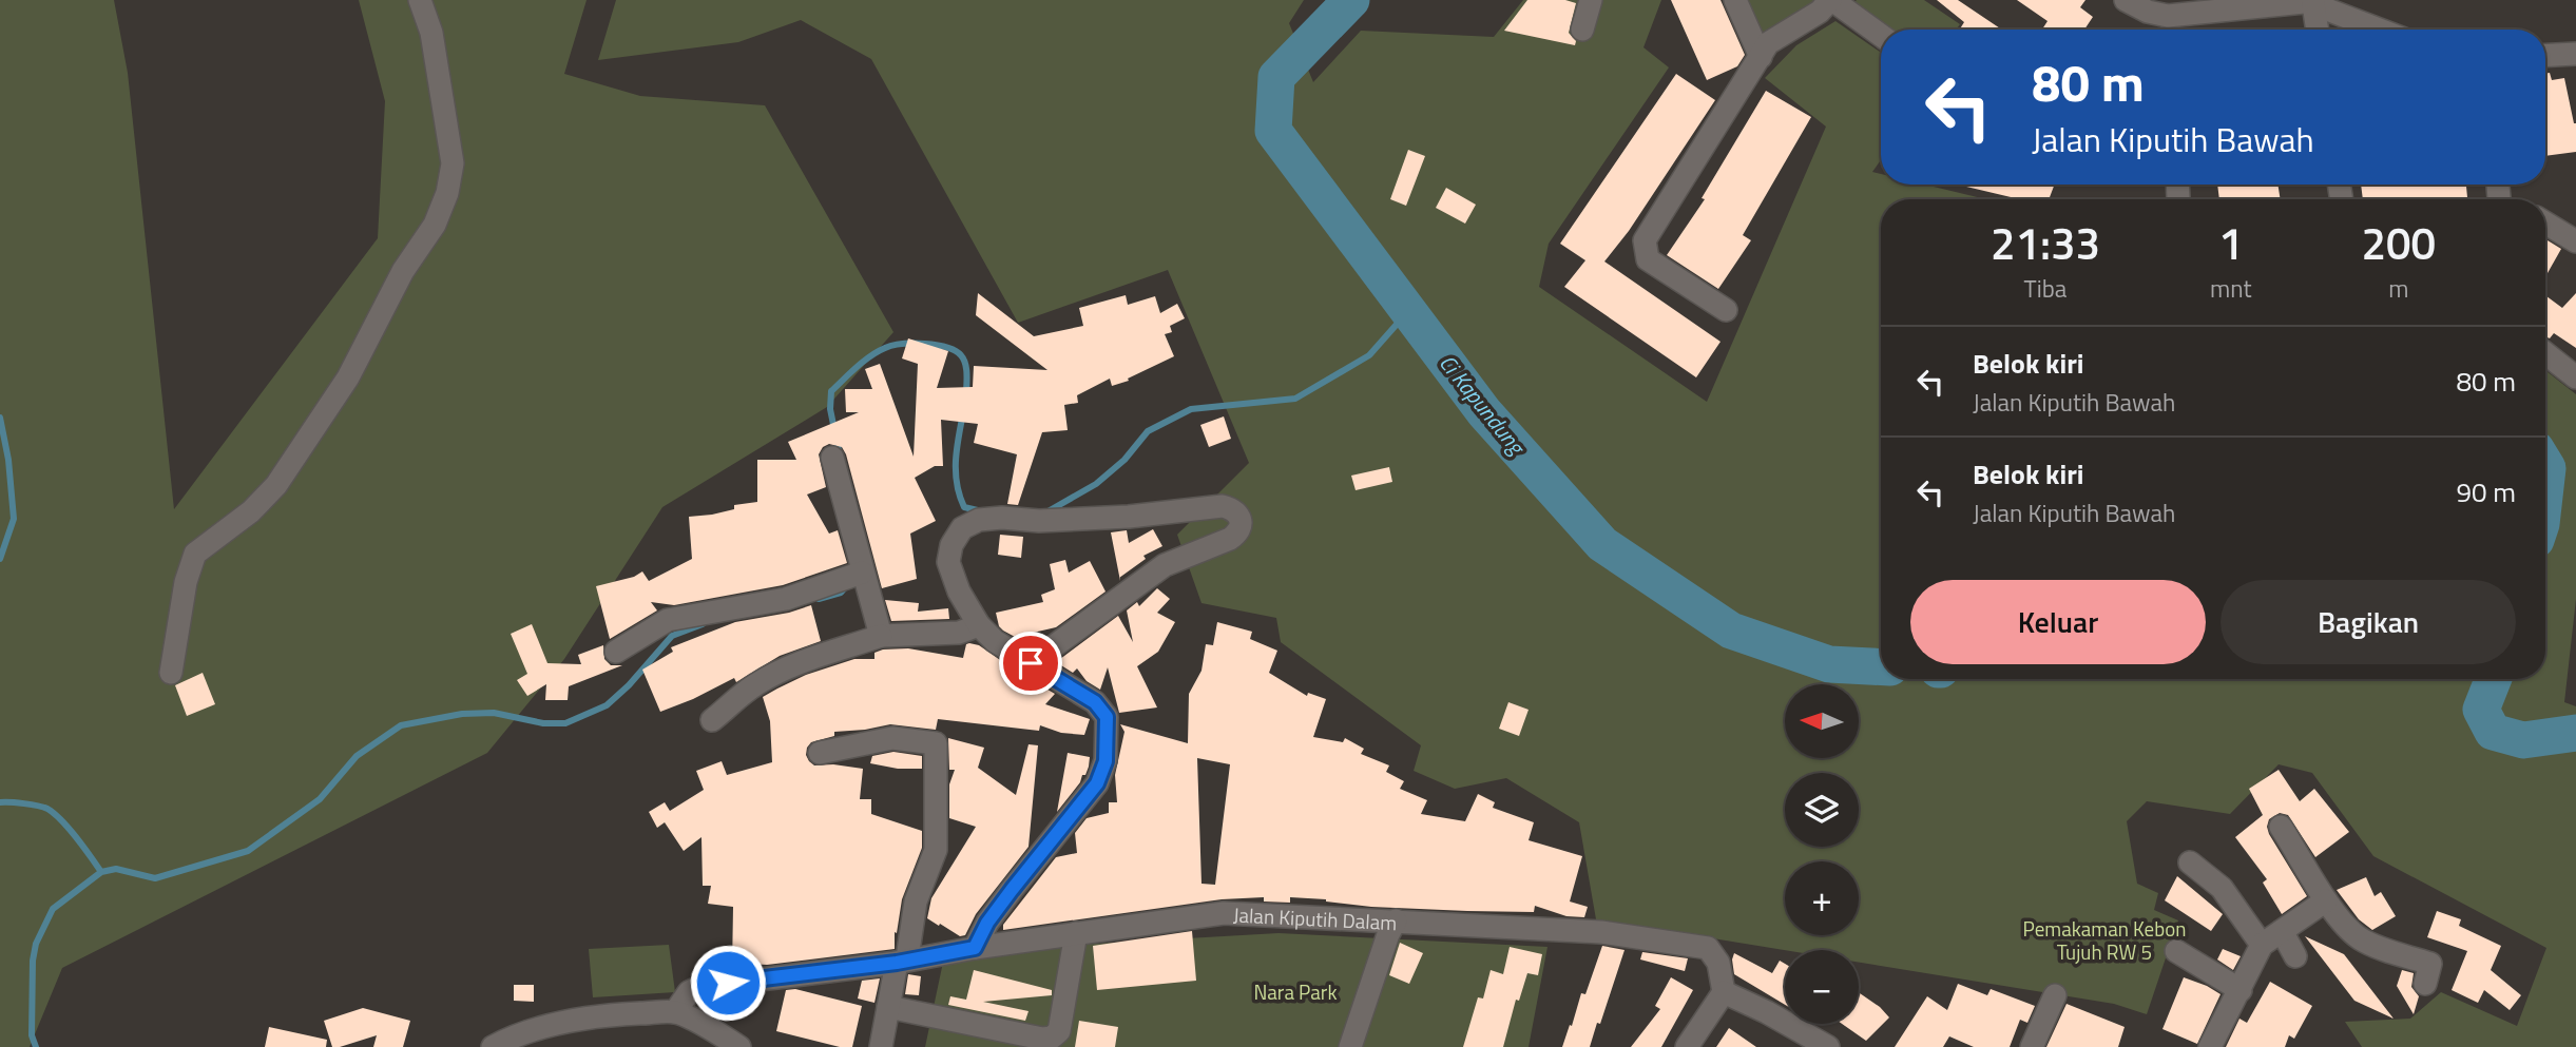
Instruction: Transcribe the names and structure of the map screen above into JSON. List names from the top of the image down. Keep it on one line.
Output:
{"streets":{"street":["Jalan Kiputih Dalam"]},"water":["Ci Kapundung"],"parks":["Pemakaman Kebon Tujuh RW 5","Nara Park"],"north":"left","page":{"turn":["80 m","Jalan Kiputih Bawah"],"eta":["21:33","Tiba","1","mnt","200","m"],"list":[{"name":"Belok kiri","note":"Jalan Kiputih Bawah","value":"80 m"},{"name":"Belok kiri","note":"Jalan Kiputih Bawah","value":"90 m"}],"buttons":["Keluar","Bagikan"],"map_buttons":["+","−"]}}
